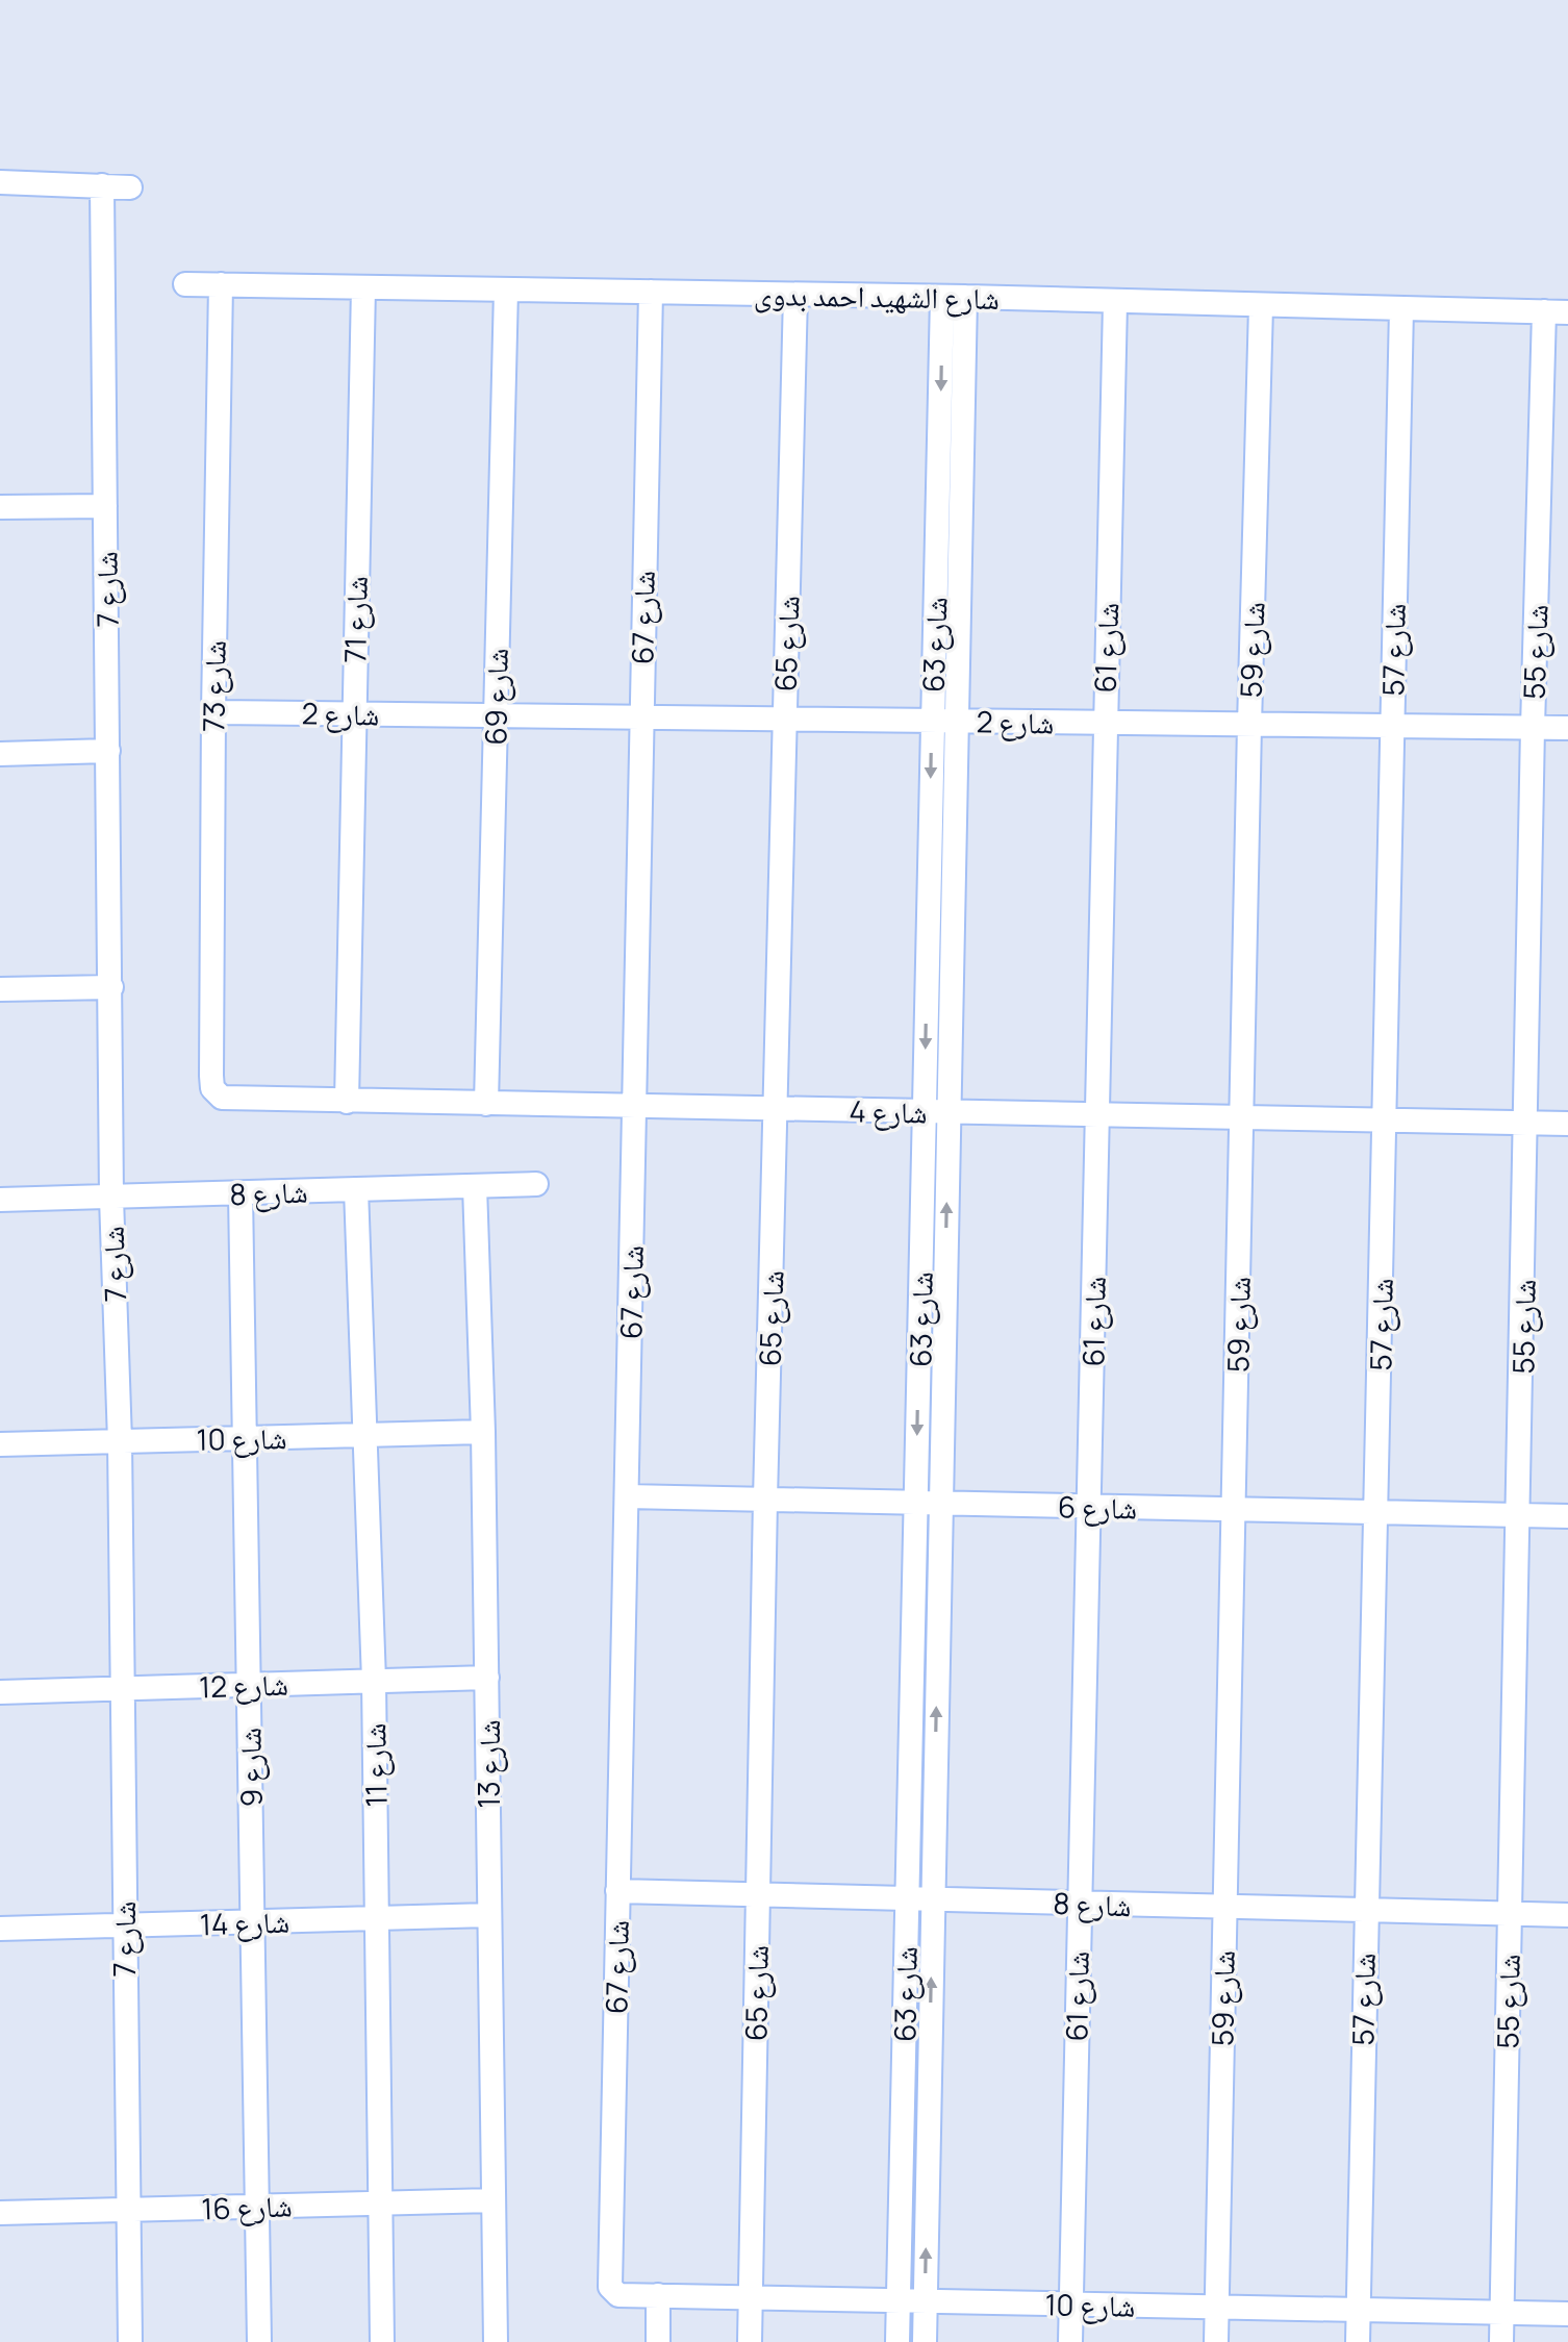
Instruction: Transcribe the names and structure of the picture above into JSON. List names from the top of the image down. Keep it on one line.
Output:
{"streets":{"street":["شارع الشهيد احمد بدوى","شارع 7","شارع 67","شارع 71","شارع 65","شارع 63","شارع 61","شارع 59","شارع 57","شارع 55","شارع 73","شارع 69","شارع 2","شارع 4","شارع 8","شارع 10","شارع 6","شارع 12","شارع 13","شارع 11","شارع 9","شارع 14","شارع 16"]},"crossings":[["شارع الشهيد احمد بدوى","شارع 67"],["شارع الشهيد احمد بدوى","شارع 71"],["شارع الشهيد احمد بدوى","شارع 65"],["شارع الشهيد احمد بدوى","شارع 63"],["شارع الشهيد احمد بدوى","شارع 61"],["شارع الشهيد احمد بدوى","شارع 59"],["شارع الشهيد احمد بدوى","شارع 57"],["شارع الشهيد احمد بدوى","شارع 55"],["شارع الشهيد احمد بدوى","شارع 73"],["شارع الشهيد احمد بدوى","شارع 69"],["شارع 7","شارع 8"],["شارع 7","شارع 10"],["شارع 7","شارع 12"],["شارع 7","شارع 14"],["شارع 7","شارع 16"],["شارع 67","شارع 2"],["شارع 67","شارع 4"],["شارع 67","شارع 8"],["شارع 67","شارع 10"],["شارع 67","شارع 6"],["شارع 71","شارع 2"],["شارع 71","شارع 4"],["شارع 65","شارع 2"],["شارع 65","شارع 4"],["شارع 65","شارع 8"],["شارع 65","شارع 10"],["شارع 65","شارع 6"],["شارع 63","شارع 2"],["شارع 63","شارع 4"],["شارع 63","شارع 8"],["شارع 63","شارع 10"],["شارع 63","شارع 6"],["شارع 61","شارع 2"],["شارع 61","شارع 4"],["شارع 61","شارع 8"],["شارع 61","شارع 10"],["شارع 61","شارع 6"],["شارع 59","شارع 2"],["شارع 59","شارع 4"],["شارع 59","شارع 8"],["شارع 59","شارع 10"],["شارع 59","شارع 6"],["شارع 57","شارع 2"],["شارع 57","شارع 4"],["شارع 57","شارع 8"],["شارع 57","شارع 10"],["شارع 57","شارع 6"],["شارع 55","شارع 2"],["شارع 55","شارع 4"],["شارع 55","شارع 8"],["شارع 55","شارع 10"],["شارع 55","شارع 6"],["شارع 73","شارع 2"],["شارع 73","شارع 4"],["شارع 69","شارع 2"],["شارع 69","شارع 4"],["شارع 8","شارع 13"],["شارع 8","شارع 11"],["شارع 8","شارع 9"],["شارع 10","شارع 13"],["شارع 10","شارع 11"],["شارع 10","شارع 9"],["شارع 12","شارع 13"],["شارع 12","شارع 11"],["شارع 12","شارع 9"],["شارع 13","شارع 14"],["شارع 13","شارع 16"],["شارع 11","شارع 14"],["شارع 11","شارع 16"],["شارع 9","شارع 14"],["شارع 9","شارع 16"]]}
